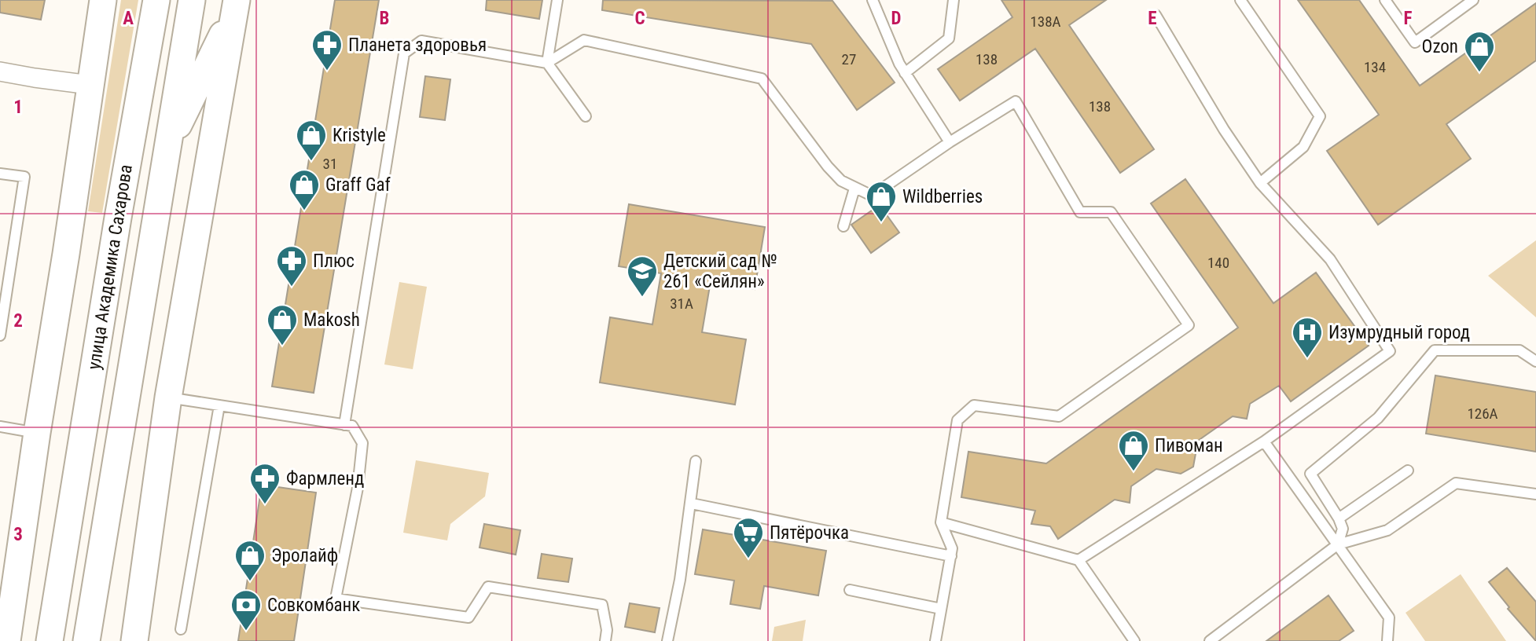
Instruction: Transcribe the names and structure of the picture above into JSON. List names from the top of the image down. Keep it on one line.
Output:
{"streets":{"main road":["улица Академика Сахарова"]},"places":{"pharmacy":["Планета здоровья","Плюс","Фармленд"],"shop":["Ozon","Kristyle","Graff Gaf","Wildberries","Makosh","Пивоман","Эролайф"],"school or university":["Детский сад № 261 «Сейлян»"],"hospital":["Изумрудный город"],"supermarket":["Пятёрочка"],"bank":["Совкомбанк"]},"house_numbers":["138А","27","138","134","138","31","140","31А","126А"],"grid":{"columns":["A","B","C","D","E","F"],"rows":["1","2","3"]}}
